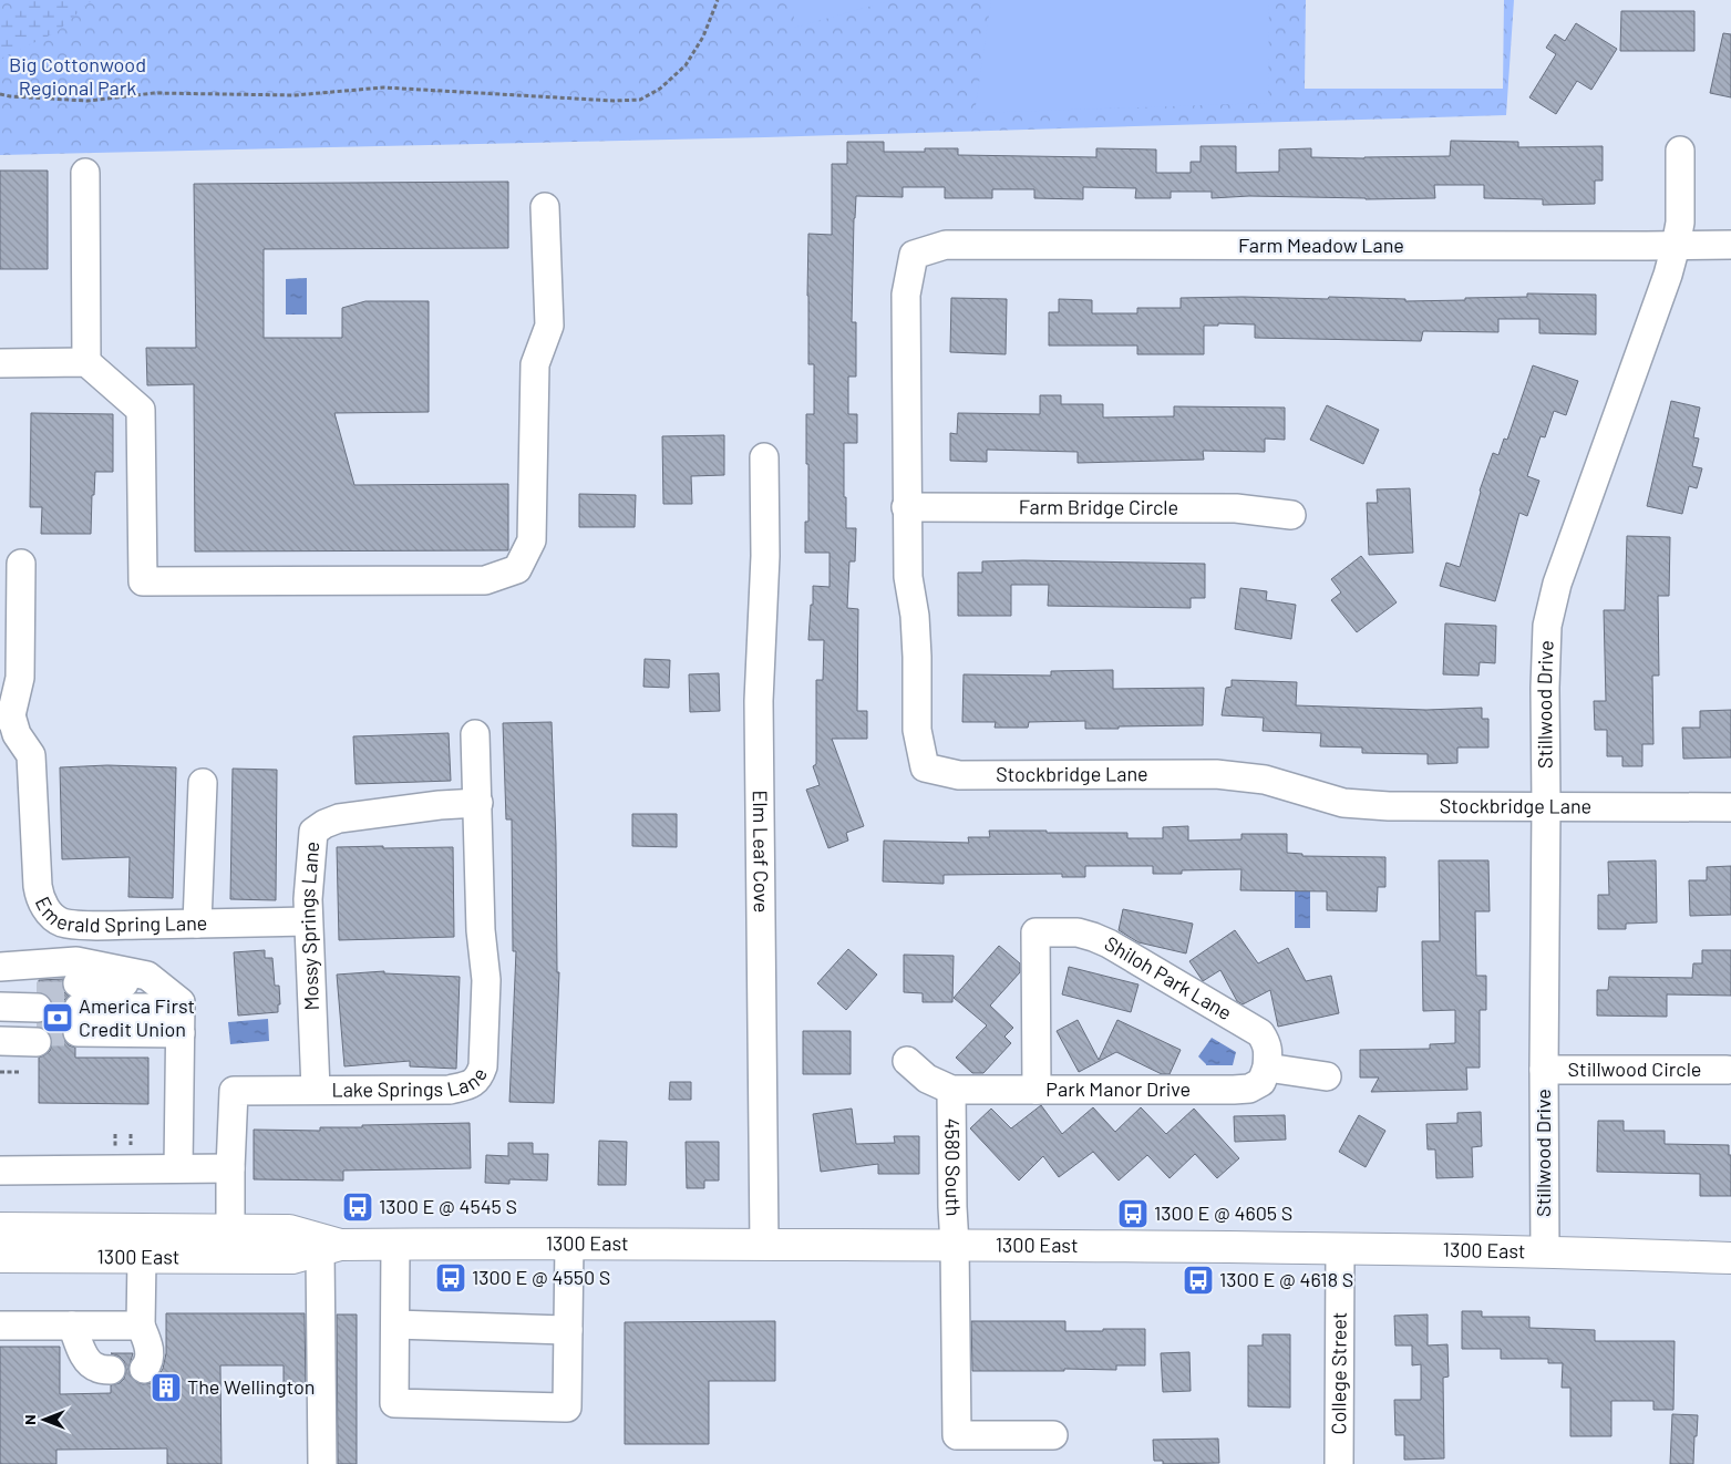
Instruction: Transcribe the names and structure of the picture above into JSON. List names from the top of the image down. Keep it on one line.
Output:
{"streets":{"main road":["1300 East"],"street":["Farm Meadow Lane","Farm Bridge Circle","Stillwood Drive","Stockbridge Lane","Elm Leaf Cove","Emerald Spring Lane","Mossy Springs Lane","Shiloh Park Lane","Stillwood Circle","Lake Springs Lane","Park Manor Drive","4580 South","College Street"]},"crossings":[["Farm Meadow Lane","Stillwood Drive"],["Farm Meadow Lane","Stockbridge Lane"],["Farm Bridge Circle","Stockbridge Lane"],["Stillwood Drive","Stockbridge Lane"],["Stillwood Drive","Stillwood Circle"],["Stillwood Drive","1300 East"],["Elm Leaf Cove","1300 East"],["Emerald Spring Lane","Mossy Springs Lane"],["Mossy Springs Lane","Lake Springs Lane"],["Shiloh Park Lane","Park Manor Drive"],["Lake Springs Lane","1300 East"],["Park Manor Drive","4580 South"],["4580 South","1300 East"],["1300 East","College Street"]],"parks":["Big Cottonwood Regional Park"],"places":{"bank":["America First Credit Union"],"bus stop":["1300 E @ 4545 S","1300 E @ 4605 S","1300 E @ 4550 S","1300 E @ 4618 S"],"building":["The Wellington"]},"north":"left"}
